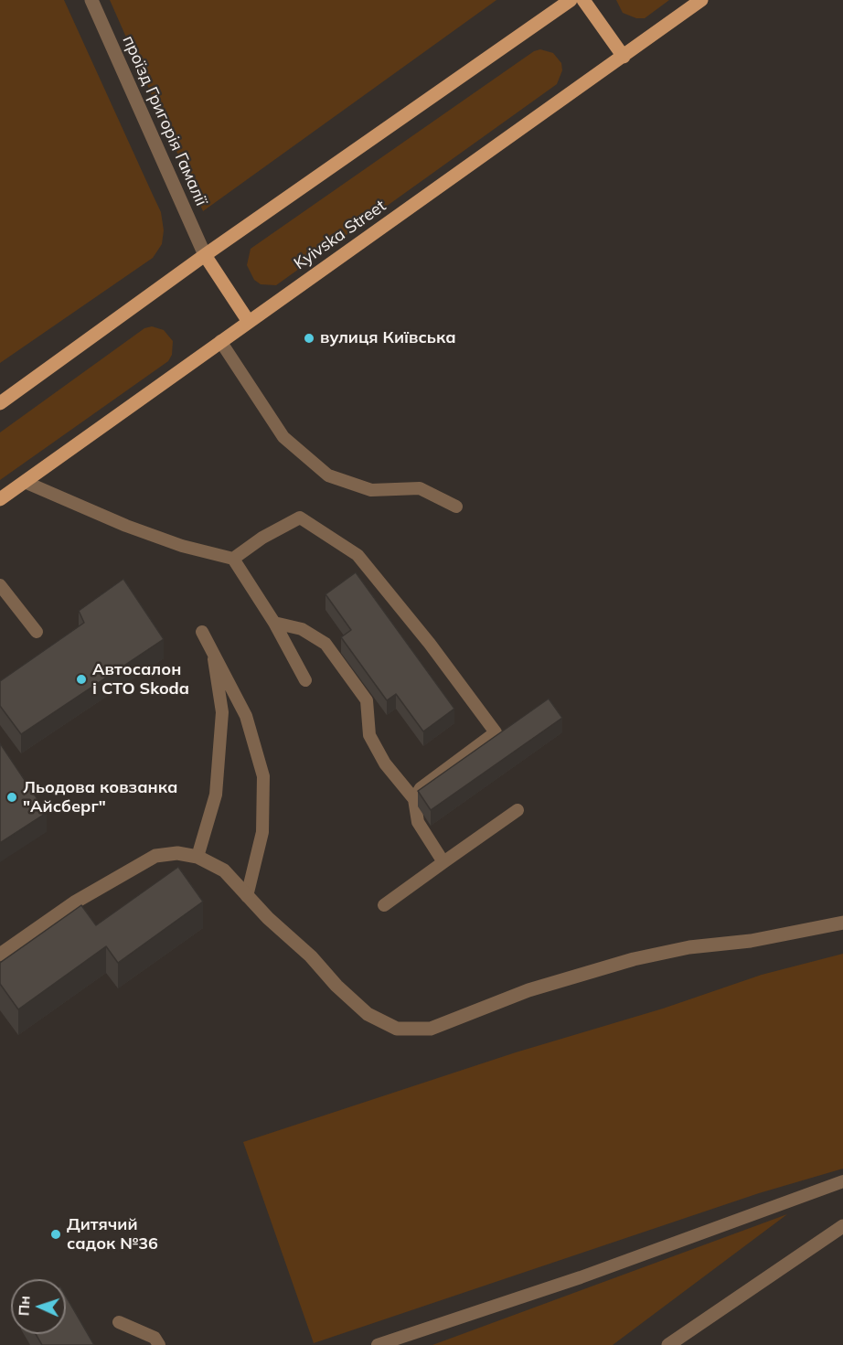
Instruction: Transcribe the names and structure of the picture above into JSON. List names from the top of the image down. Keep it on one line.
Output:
{"streets":{"main road":["Kyivska Street"],"street":["проїзд Григорія Гамалії"]},"places":["вулиця Київська","Автосалон і СТО Skoda","Льодова ковзанка \"Айсберг\"","Дитячий садок №36"],"north":"left"}
